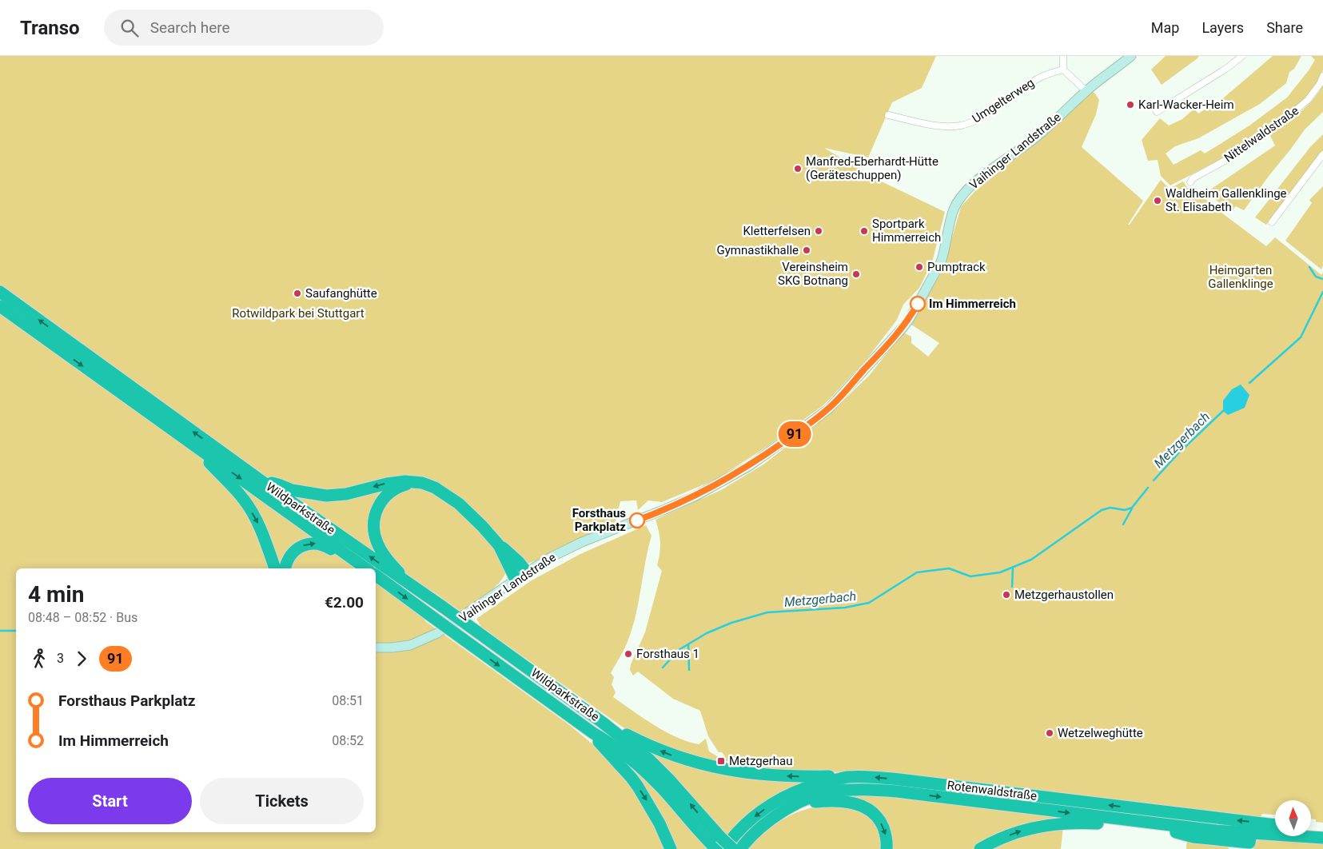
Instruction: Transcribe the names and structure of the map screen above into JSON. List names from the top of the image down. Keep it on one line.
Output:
{"streets":{"highway":["Wildparkstraße","Rotenwaldstraße"],"street":["Umgelterweg","Nittelwaldstraße","Vaihinger Landstraße"]},"water":["Metzgerbach"],"parks":["Heimgarten Gallenklinge","Rotwildpark bei Stuttgart"],"places":{"other":["Karl-Wacker-Heim","Manfred-Eberhardt-Hütte (Geräteschuppen)","Waldheim Gallenklinge St. Elisabeth","Kletterfelsen","Sportpark Himmerreich","Gymnastikhalle","Pumptrack","Vereinsheim SKG Botnang","Saufanghütte","Im Himmerreich","Forsthaus Parkplatz","Metzgerhaustollen","Forsthaus 1","Wetzelweghütte"],"transit":["Metzgerhau"]},"lines":["bus line 91"],"north":"top","page":{"header":"Transo","search":"Search here","nav":["Map","Layers","Share"],"on_map":"91","heading":["4 min","08:48 – 08:52 · Bus","€2.00"],"legs":["3","91"],"list":[{"name":"Forsthaus Parkplatz","value":"08:51"},{"name":"Im Himmerreich","value":"08:52"}],"buttons":["Start","Tickets"]}}
